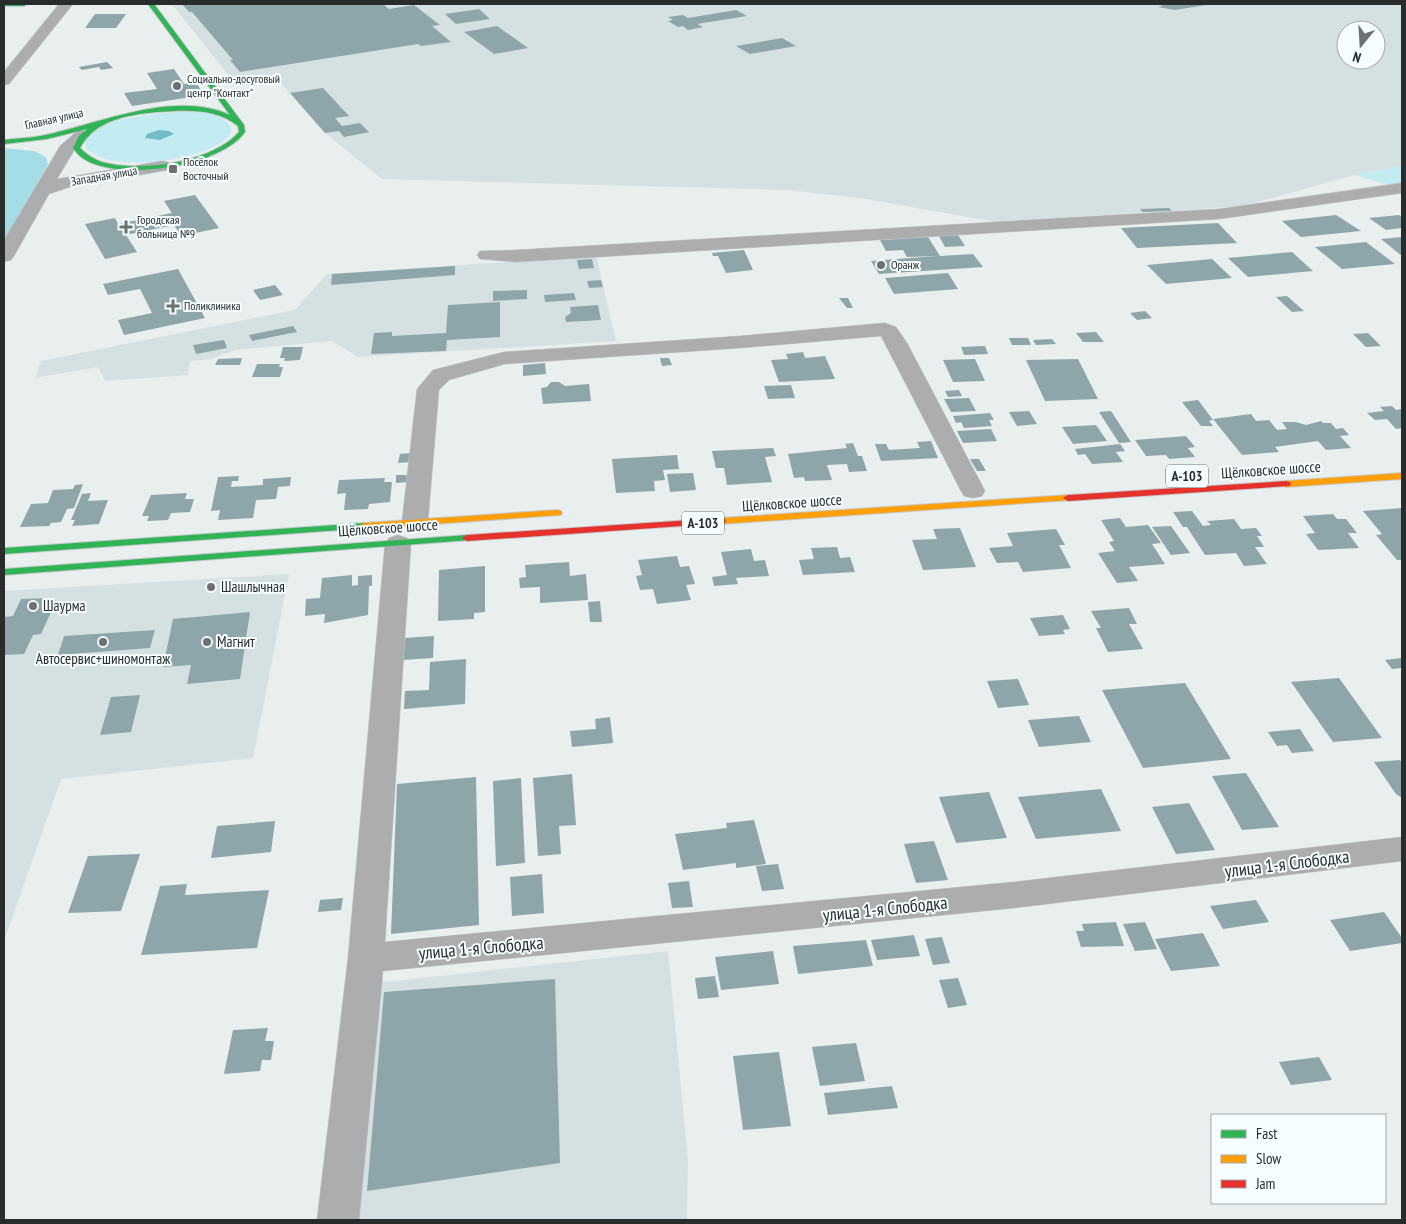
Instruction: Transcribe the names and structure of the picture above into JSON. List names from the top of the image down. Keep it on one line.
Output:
{"streets":{"main road":["Главная улица","Щёлковское шоссе","А-103"],"street":["Западная улица","улица 1-я Слободка"]},"crossings":[["Главная улица","Западная улица"]],"places":{"other":["Социально-досуговый центр \"Контакт\"","Оранж","Шашлычная","Шаурма","Автосервис+шиномонтаж","Магнит"],"transit":["Посёлок Восточный"],"health":["Городская больница №9","Поликлиника"]},"legend":["Fast","Slow","Jam"],"north":"bottom"}
